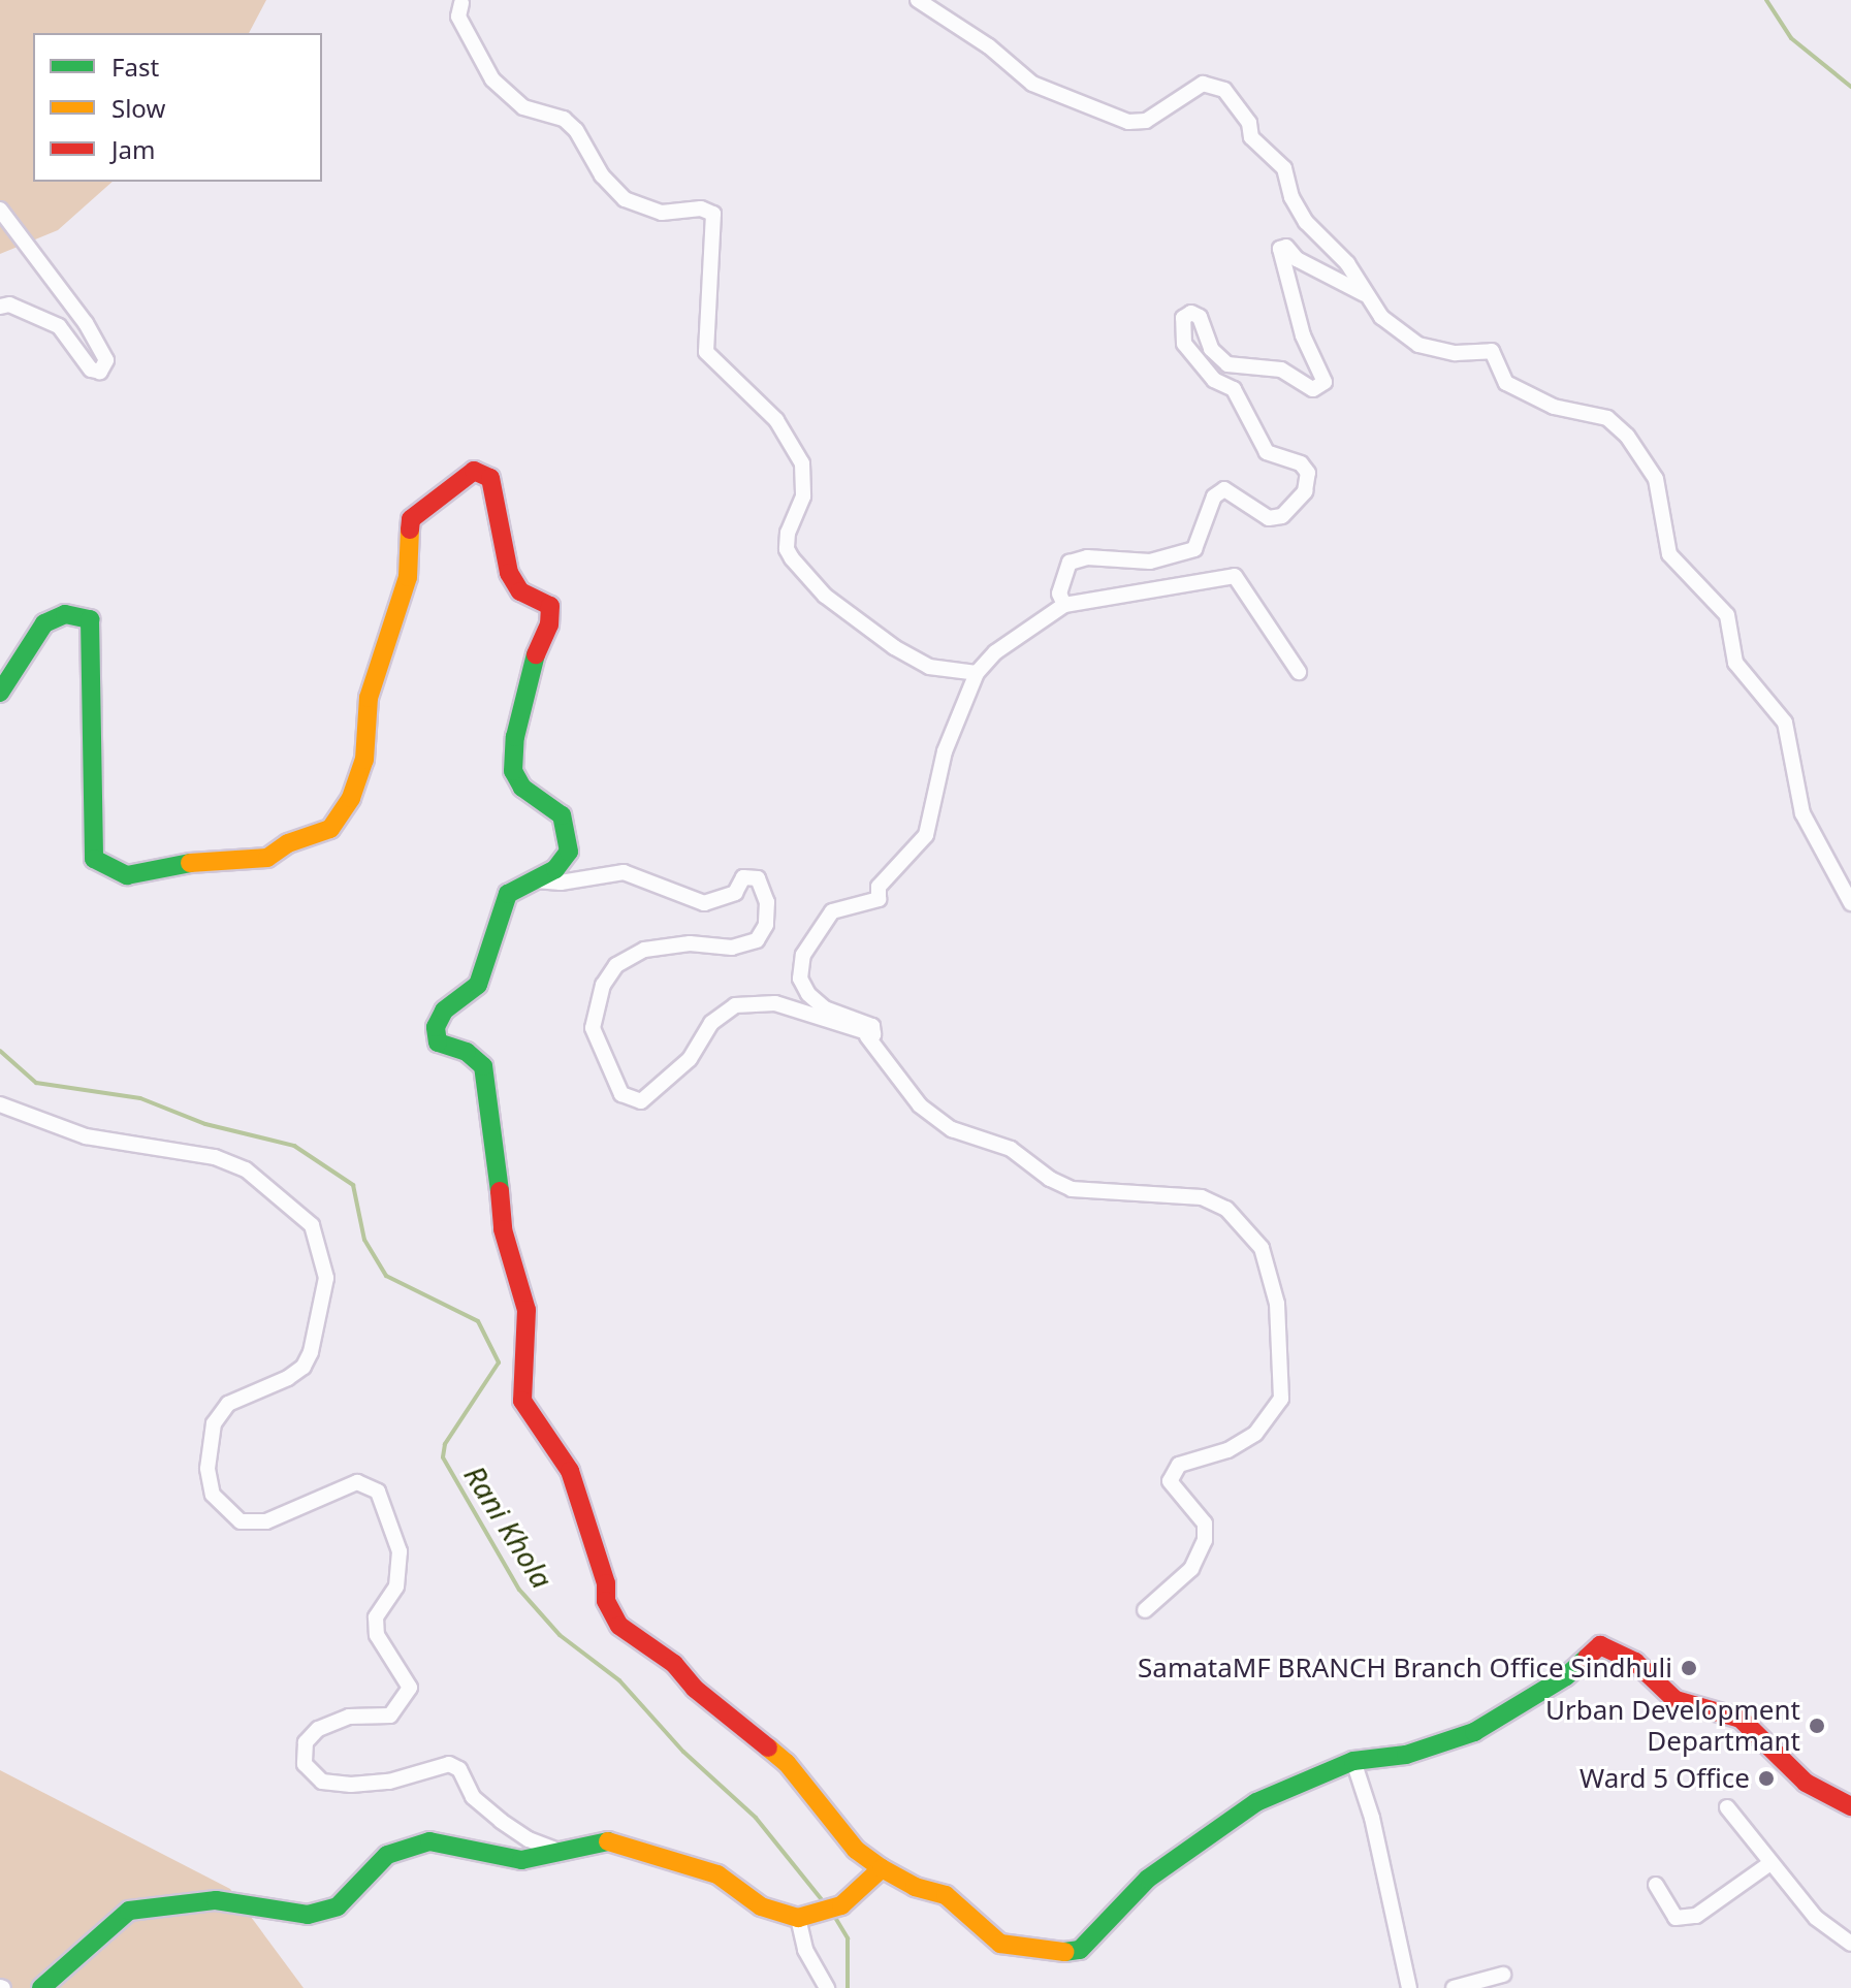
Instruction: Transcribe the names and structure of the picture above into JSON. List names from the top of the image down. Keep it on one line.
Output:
{"water":["Rani Khola"],"places":["SamataMF BRANCH Branch Office Sindhuli","Urban Development Departmant","Ward 5 Office"],"legend":["Fast","Slow","Jam"]}
